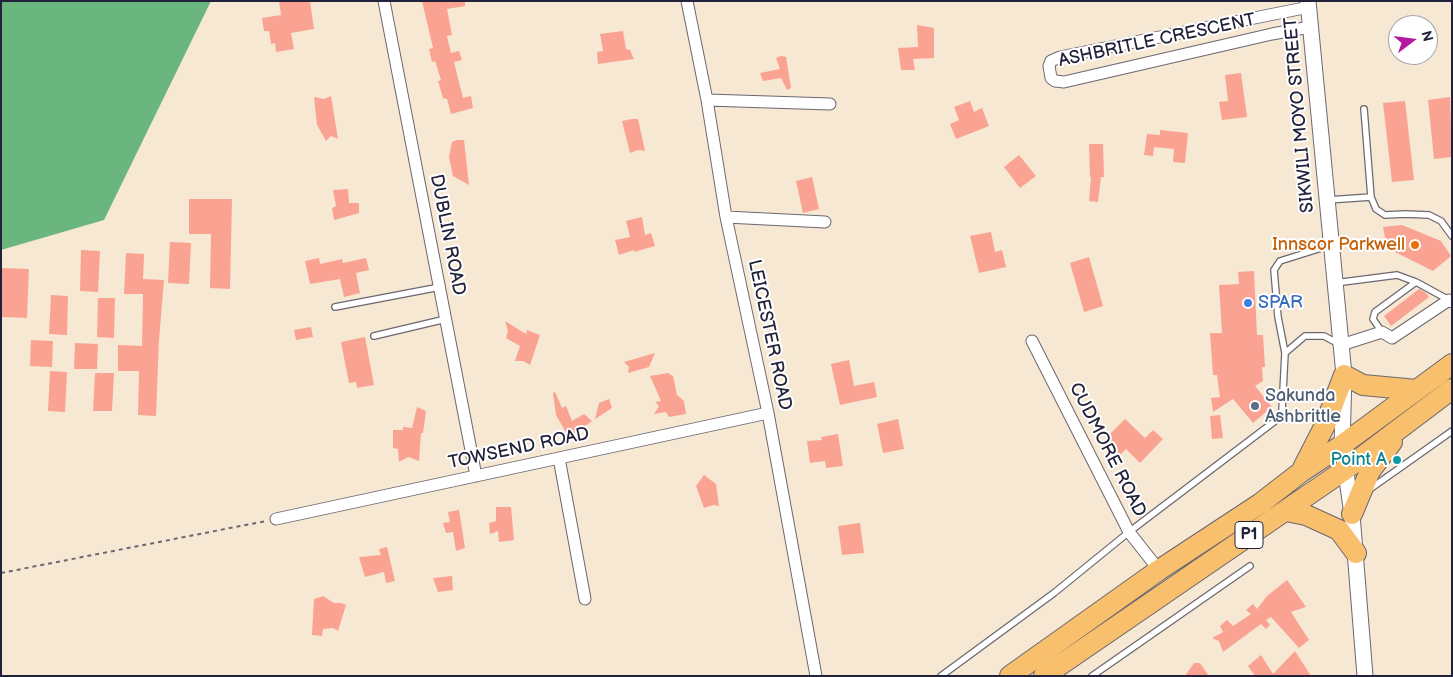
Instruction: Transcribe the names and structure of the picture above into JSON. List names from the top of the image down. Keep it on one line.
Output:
{"streets":{"highway":["P1"],"street":["ASHBRITLE CRESCENT","SIKWILI MOYO STREET","DUBLIN ROAD","LEICESTER ROAD","TOWSEND ROAD","CUDMORE ROAD"]},"crossings":[["ASHBRITLE CRESCENT","SIKWILI MOYO STREET"],["SIKWILI MOYO STREET","P1"],["DUBLIN ROAD","TOWSEND ROAD"],["LEICESTER ROAD","TOWSEND ROAD"],["CUDMORE ROAD","P1"]],"places":["Innscor Parkwell","SPAR","Sakunda Ashbrittle","Point A"],"north":"right"}
